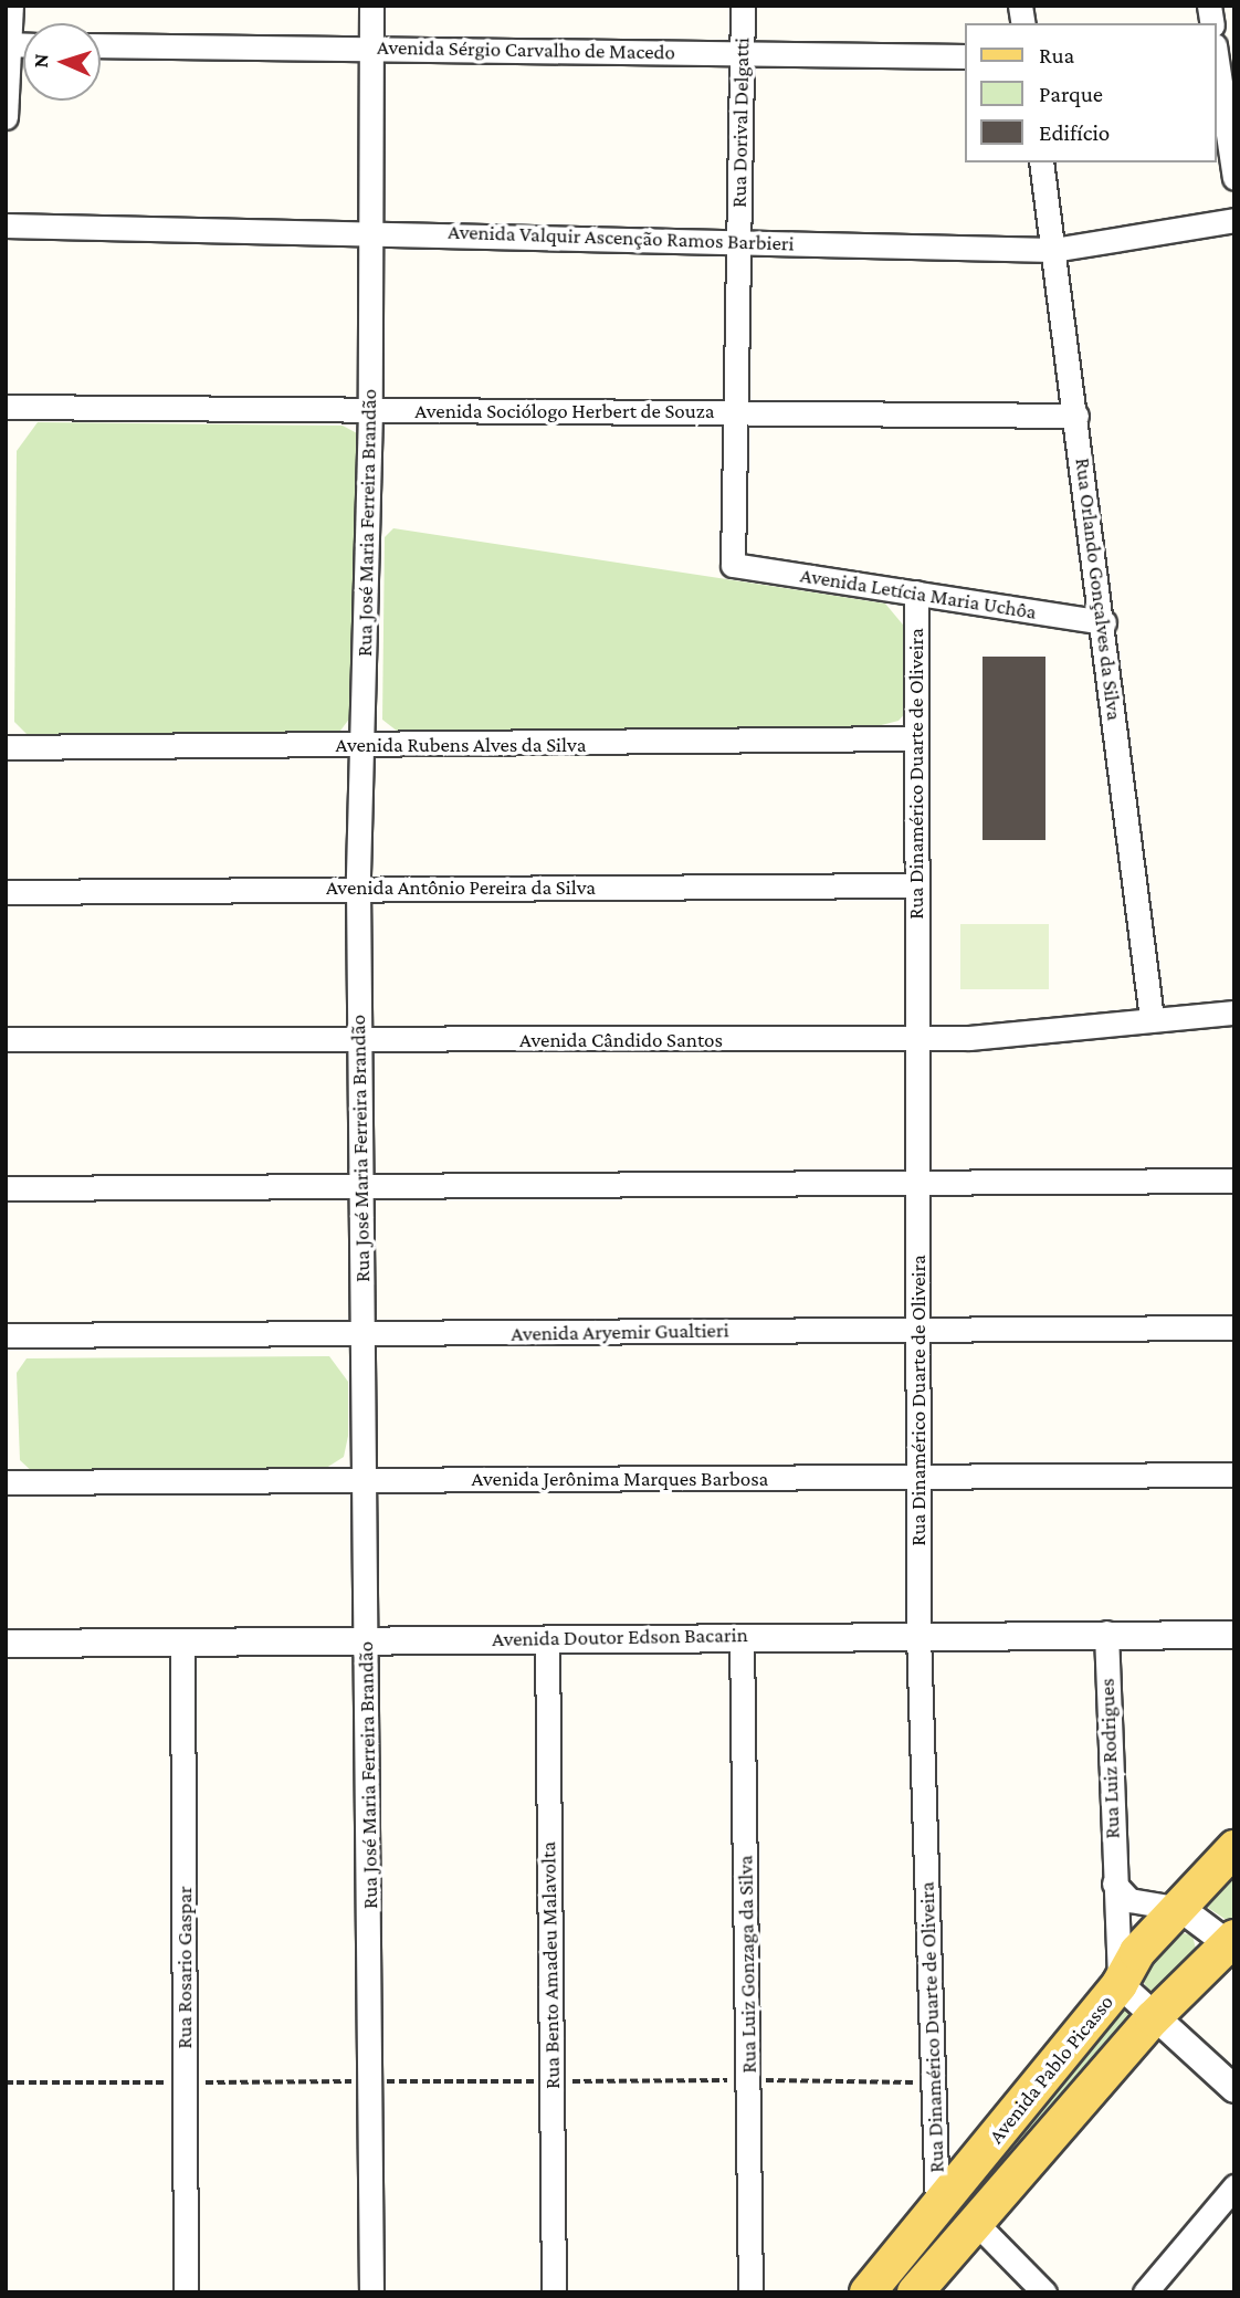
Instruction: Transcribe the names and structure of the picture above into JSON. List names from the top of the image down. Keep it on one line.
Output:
{"streets":{"main road":["Avenida Pablo Picasso"],"street":["Avenida Sérgio Carvalho de Macedo","Rua Dorival Delgatti","Avenida Valquir Ascenção Ramos Barbieri","Avenida Sociólogo Herbert de Souza","Rua José Maria Ferreira Brandão","Rua Orlando Gonçalves da Silva","Avenida Letícia Maria Uchôa","Avenida Rubens Alves da Silva","Rua Dinamérico Duarte de Oliveira","Avenida Antônio Pereira da Silva","Avenida Cândido Santos","Avenida Aryemir Gualtieri","Avenida Jerônima Marques Barbosa","Avenida Doutor Edson Bacarin","Rua Luiz Rodrigues","Rua Luiz Gonzaga da Silva","Rua Bento Amadeu Malavolta","Rua Rosario Gaspar"]},"crossings":[["Avenida Sérgio Carvalho de Macedo","Rua Dorival Delgatti"],["Avenida Sérgio Carvalho de Macedo","Rua José Maria Ferreira Brandão"],["Rua Dorival Delgatti","Avenida Valquir Ascenção Ramos Barbieri"],["Rua Dorival Delgatti","Avenida Sociólogo Herbert de Souza"],["Rua Dorival Delgatti","Avenida Letícia Maria Uchôa"],["Avenida Valquir Ascenção Ramos Barbieri","Rua José Maria Ferreira Brandão"],["Avenida Valquir Ascenção Ramos Barbieri","Rua Orlando Gonçalves da Silva"],["Avenida Sociólogo Herbert de Souza","Rua José Maria Ferreira Brandão"],["Avenida Sociólogo Herbert de Souza","Rua Orlando Gonçalves da Silva"],["Rua José Maria Ferreira Brandão","Avenida Rubens Alves da Silva"],["Rua José Maria Ferreira Brandão","Avenida Antônio Pereira da Silva"],["Rua José Maria Ferreira Brandão","Avenida Cândido Santos"],["Rua José Maria Ferreira Brandão","Avenida Aryemir Gualtieri"],["Rua José Maria Ferreira Brandão","Avenida Jerônima Marques Barbosa"],["Rua José Maria Ferreira Brandão","Avenida Doutor Edson Bacarin"],["Rua Orlando Gonçalves da Silva","Avenida Letícia Maria Uchôa"],["Rua Orlando Gonçalves da Silva","Avenida Cândido Santos"],["Avenida Letícia Maria Uchôa","Rua Dinamérico Duarte de Oliveira"],["Avenida Rubens Alves da Silva","Rua Dinamérico Duarte de Oliveira"],["Rua Dinamérico Duarte de Oliveira","Avenida Antônio Pereira da Silva"],["Rua Dinamérico Duarte de Oliveira","Avenida Cândido Santos"],["Rua Dinamérico Duarte de Oliveira","Avenida Aryemir Gualtieri"],["Rua Dinamérico Duarte de Oliveira","Avenida Jerônima Marques Barbosa"],["Rua Dinamérico Duarte de Oliveira","Avenida Doutor Edson Bacarin"],["Rua Dinamérico Duarte de Oliveira","Avenida Pablo Picasso"],["Avenida Doutor Edson Bacarin","Rua Luiz Rodrigues"],["Avenida Doutor Edson Bacarin","Rua Luiz Gonzaga da Silva"],["Avenida Doutor Edson Bacarin","Rua Bento Amadeu Malavolta"],["Avenida Doutor Edson Bacarin","Rua Rosario Gaspar"],["Rua Luiz Rodrigues","Avenida Pablo Picasso"]],"legend":["Rua","Parque","Edifício"],"north":"left"}
